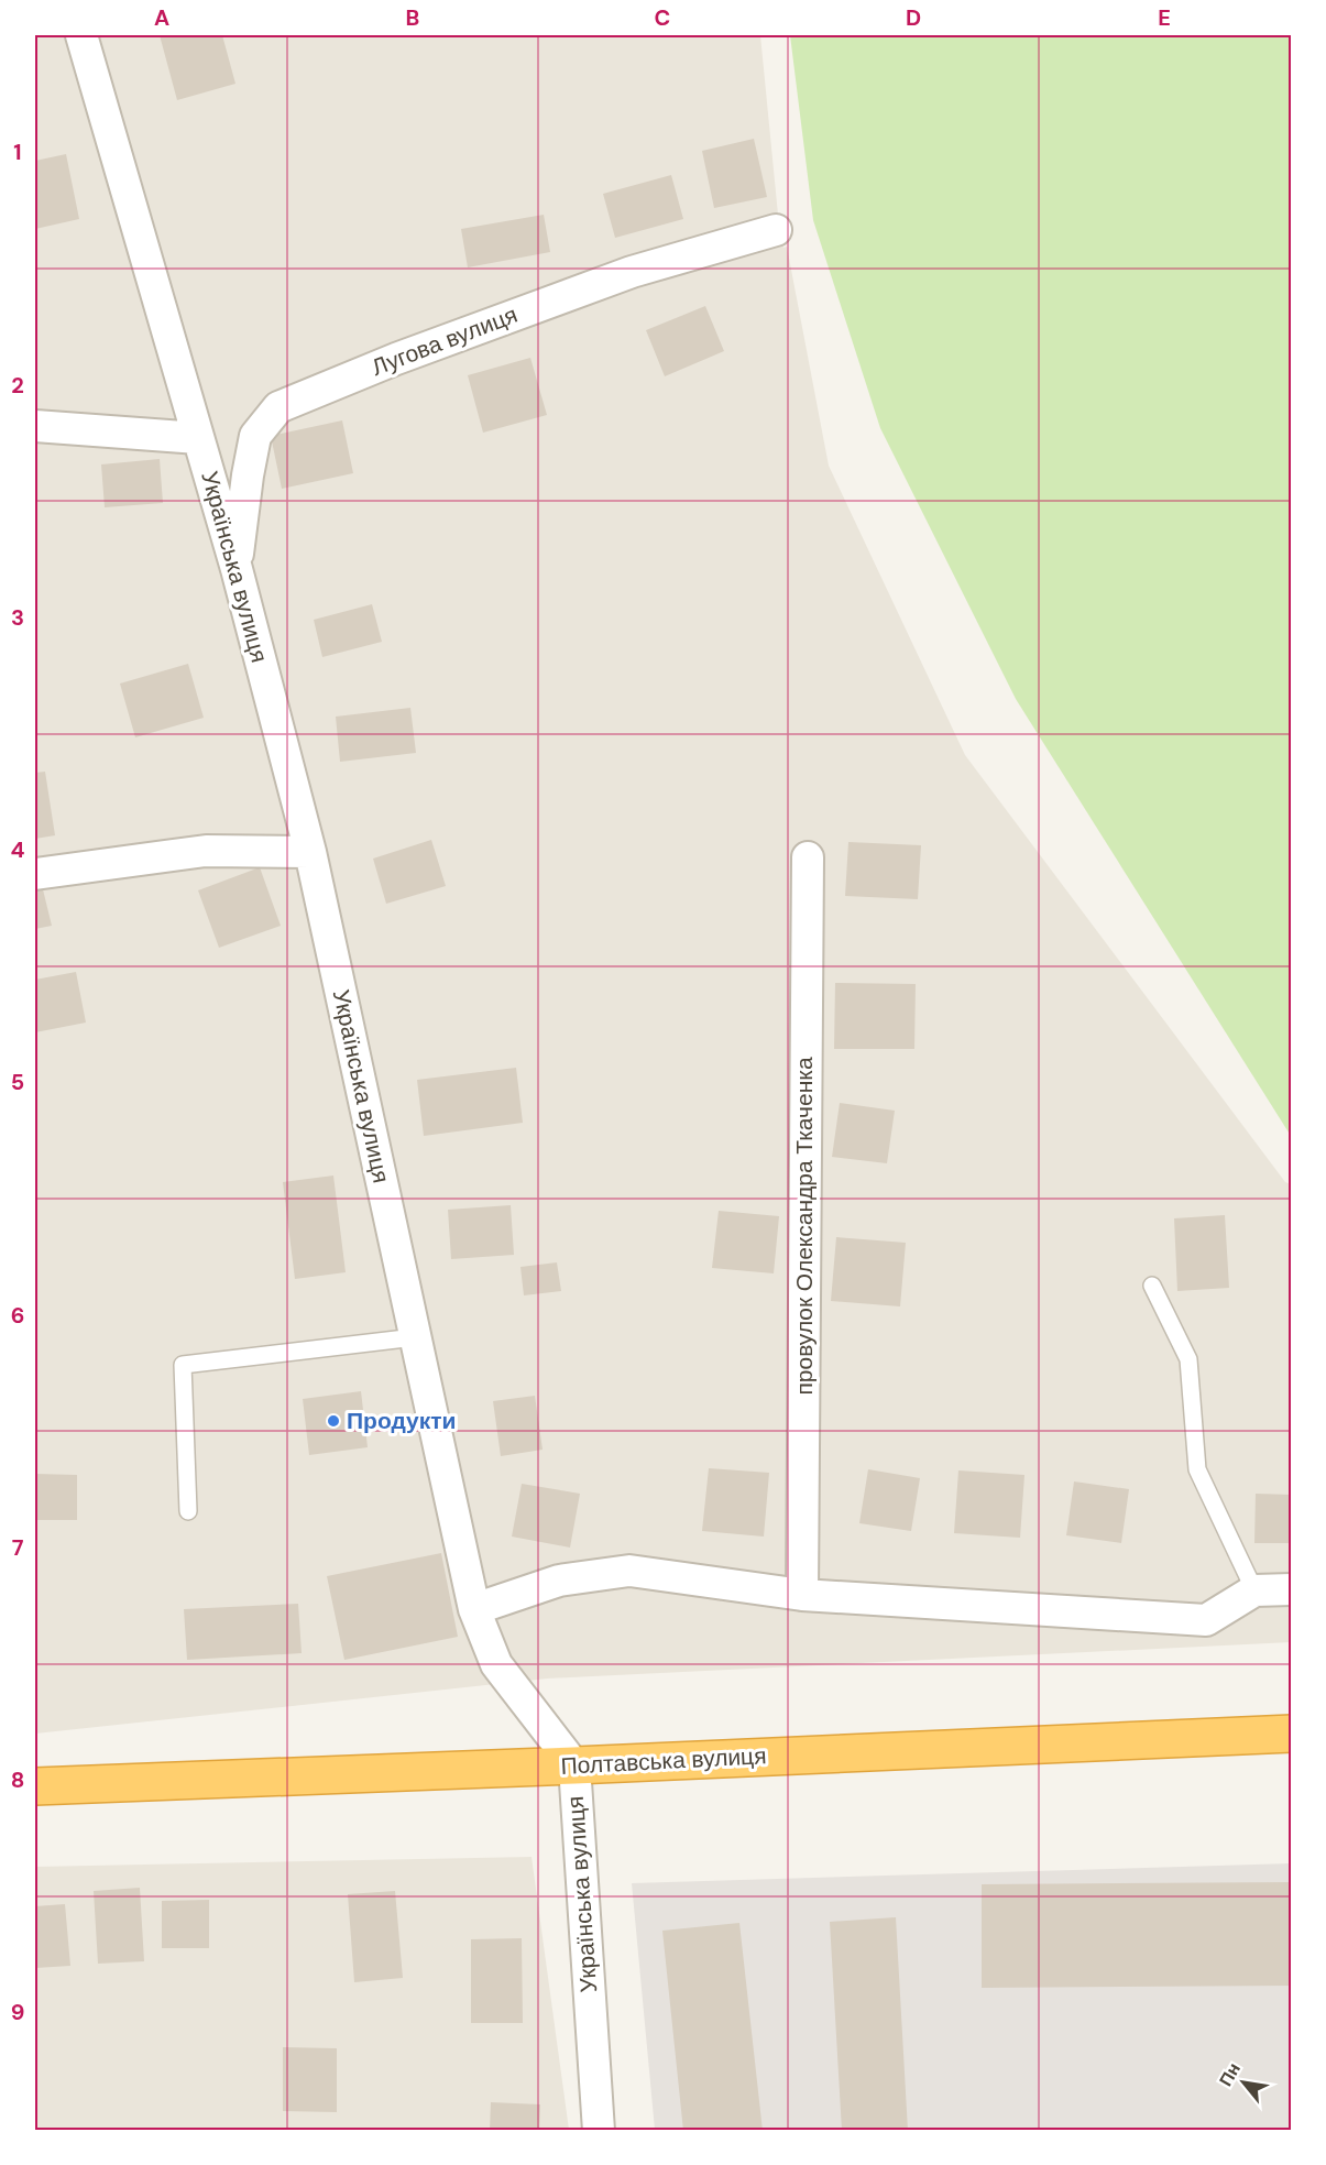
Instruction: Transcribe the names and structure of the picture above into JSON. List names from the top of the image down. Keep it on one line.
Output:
{"streets":{"highway":["Полтавська вулиця"],"street":["Лугова вулиця","Українська вулиця","провулок Олександра Ткаченка"]},"crossings":[["Лугова вулиця","Українська вулиця"],["Українська вулиця","Полтавська вулиця"]],"places":["Продукти"],"north":"top left","grid":{"columns":["A","B","C","D","E"],"rows":["1","2","3","4","5","6","7","8","9"]}}
